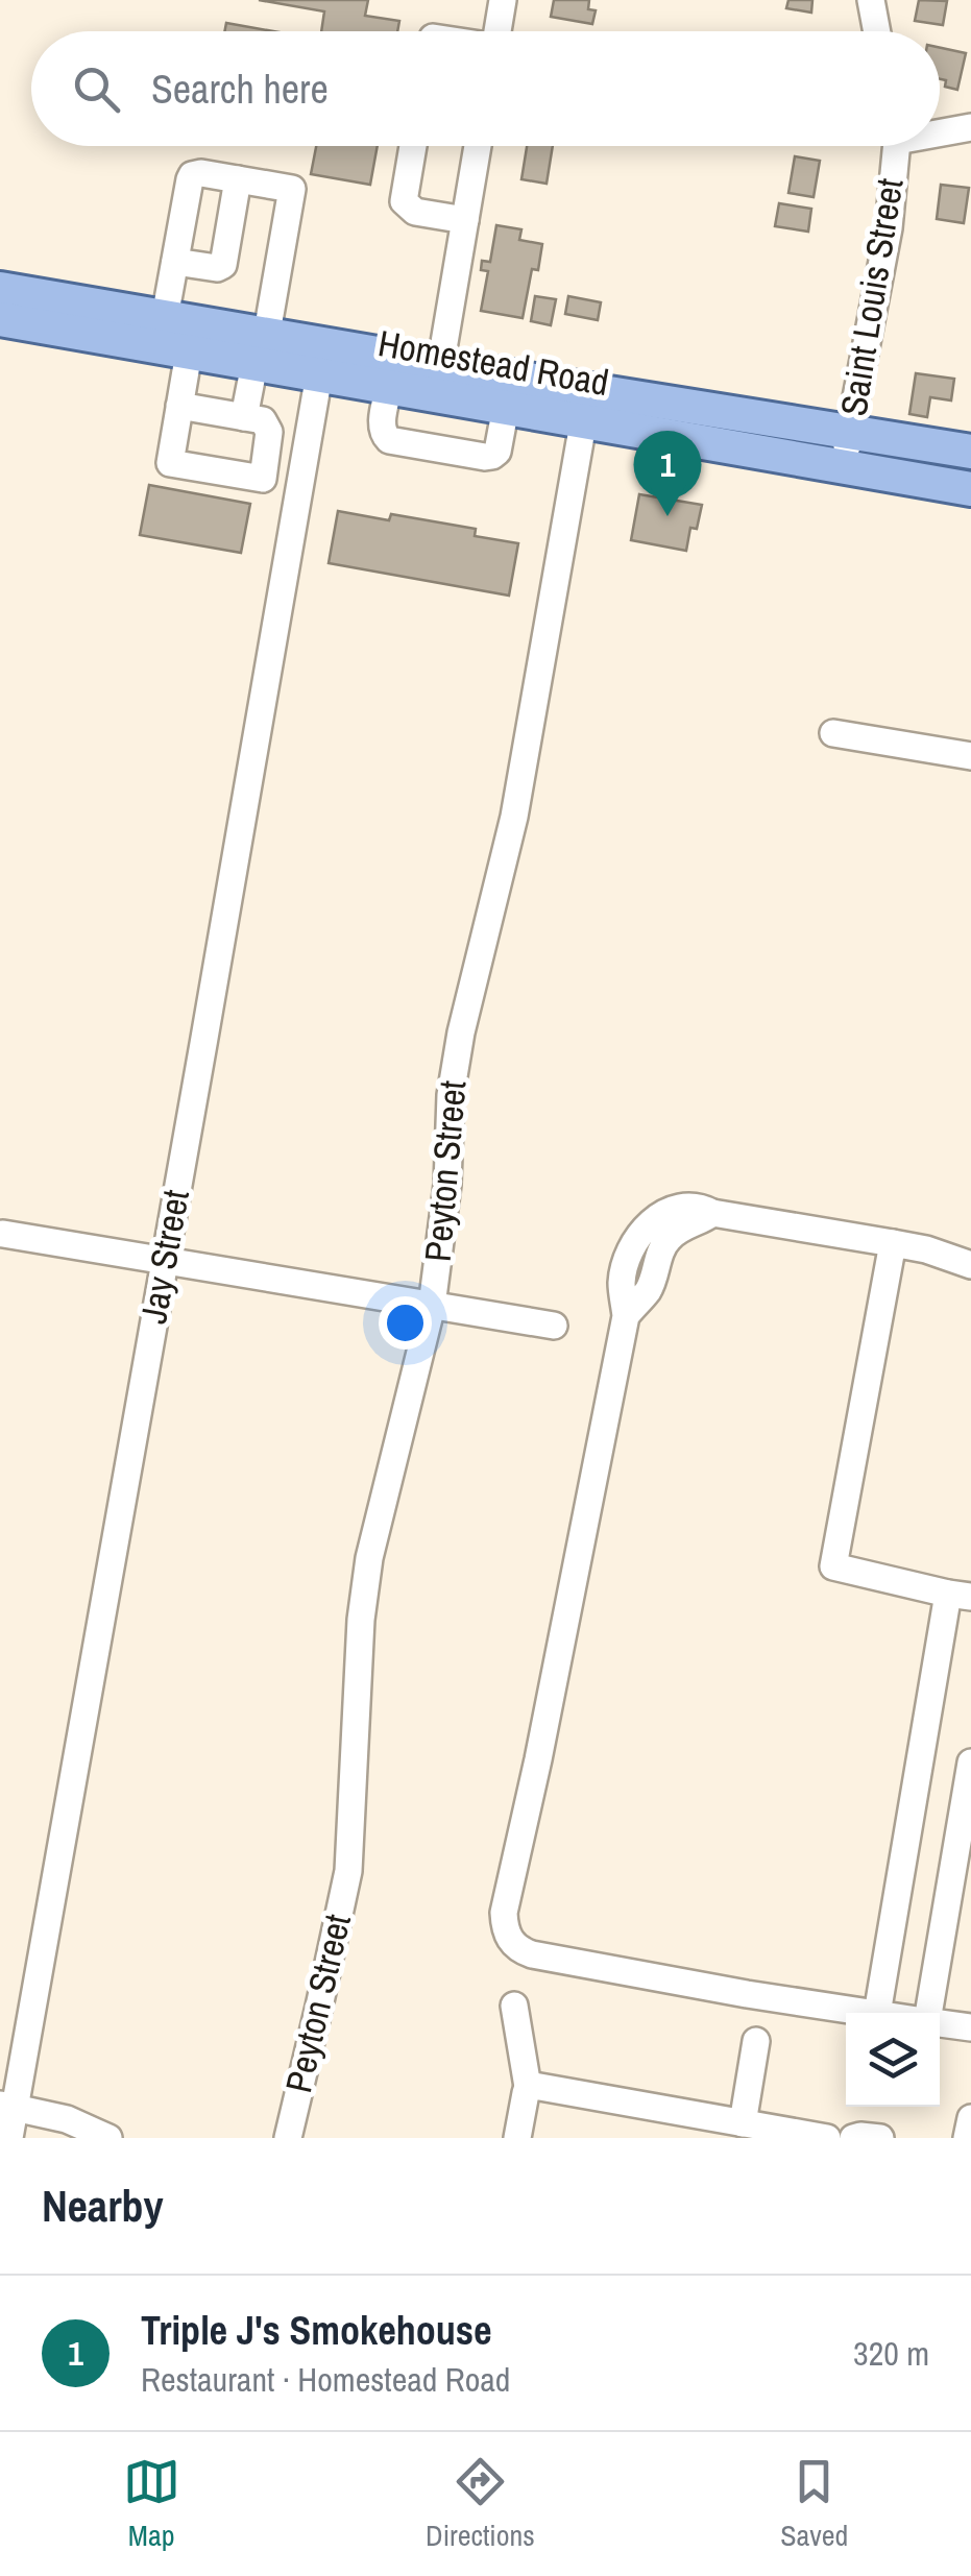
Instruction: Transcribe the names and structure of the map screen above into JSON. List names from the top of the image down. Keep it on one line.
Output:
{"streets":{"main road":["Homestead Road"],"street":["Saint Louis Street","Peyton Street","Jay Street"]},"crossings":[["Saint Louis Street","Homestead Road"],["Homestead Road","Peyton Street"],["Homestead Road","Jay Street"]],"page":{"search":"Search here","pins":"1","heading":"Nearby","list":[{"mark":"1","name":"Triple J's Smokehouse","note":"Restaurant · Homestead Road","value":"320 m"}],"nav":["Map","Directions","Saved"]}}
